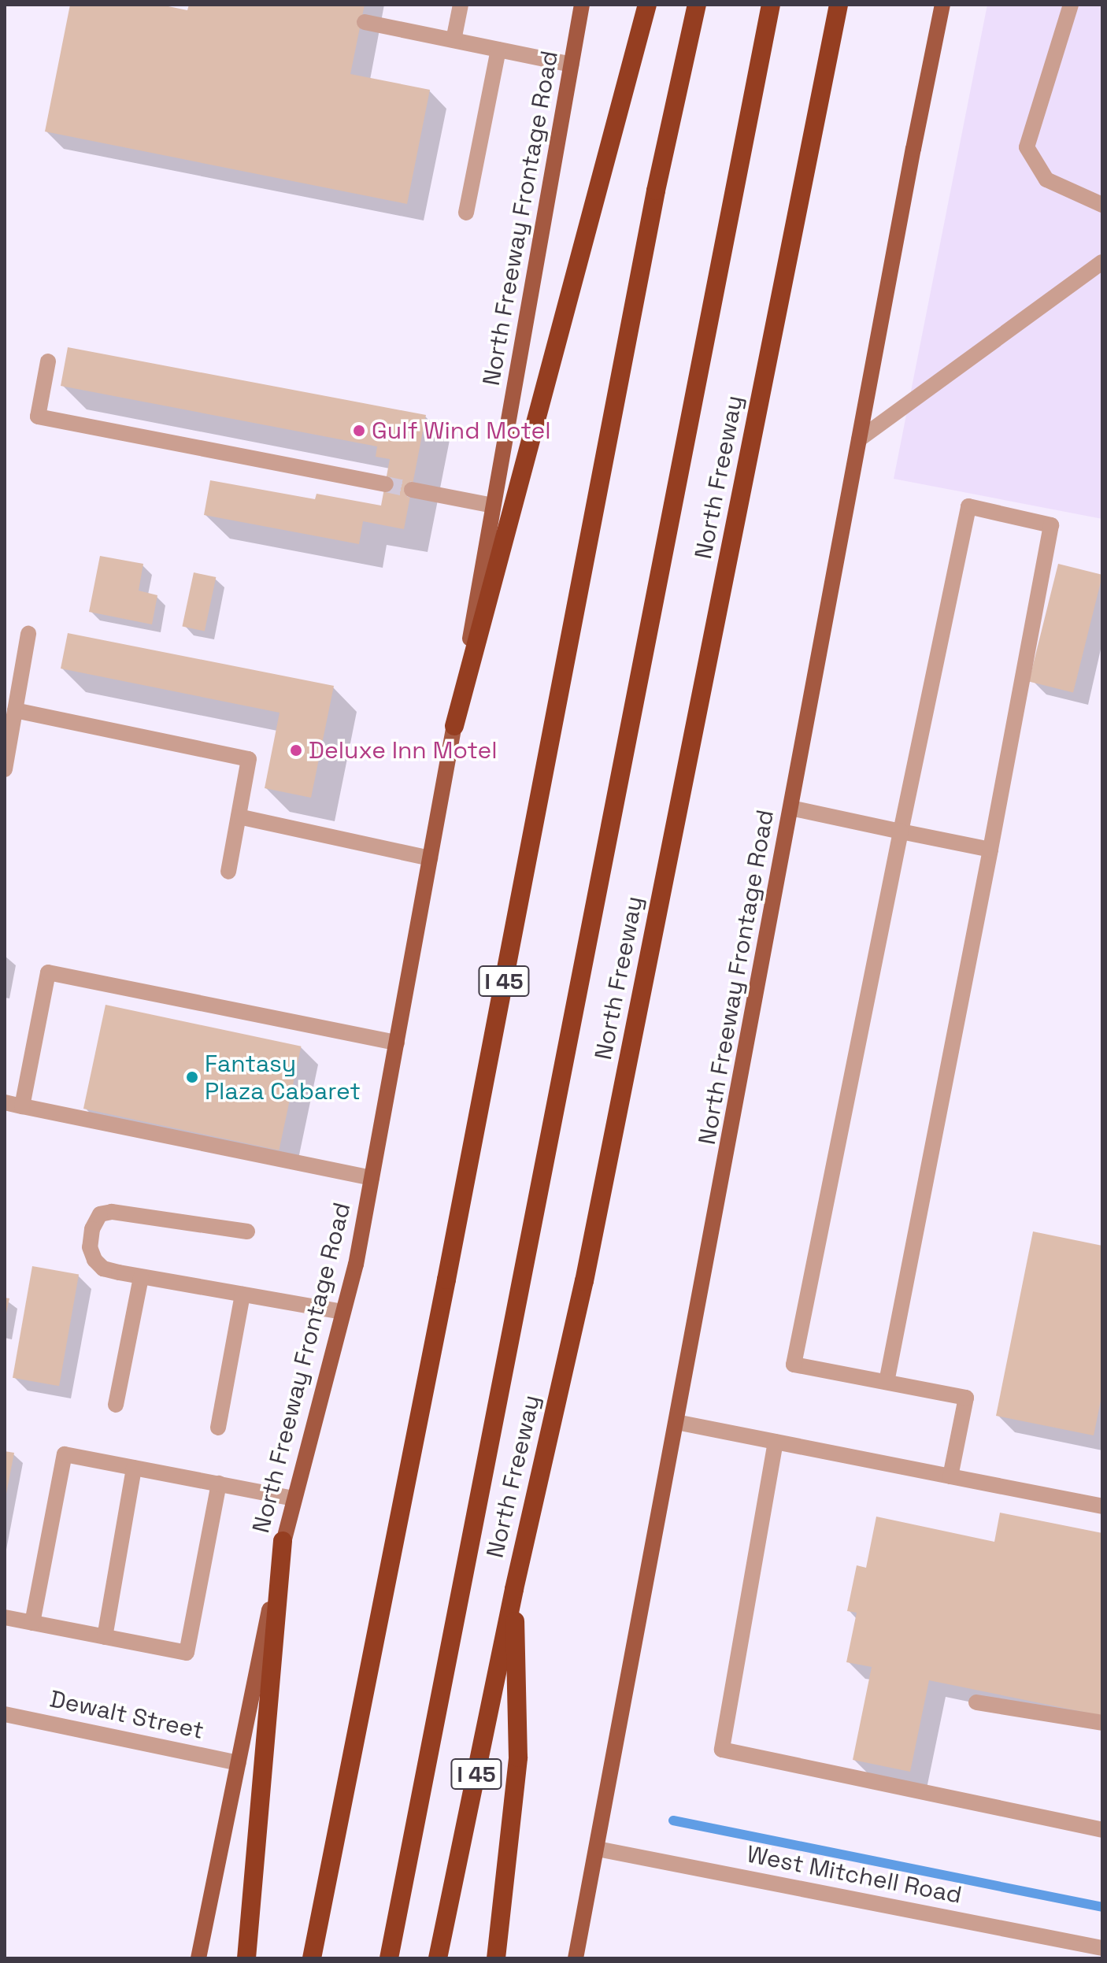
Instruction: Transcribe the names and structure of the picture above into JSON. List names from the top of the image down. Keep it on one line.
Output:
{"streets":{"highway":["North Freeway","I 45"],"main road":["North Freeway Frontage Road"],"street":["Dewalt Street","West Mitchell Road"]},"crossings":[["North Freeway Frontage Road","Dewalt Street"],["North Freeway Frontage Road","West Mitchell Road"]],"places":["Gulf Wind Motel","Deluxe Inn Motel","Fantasy Plaza Cabaret"]}
